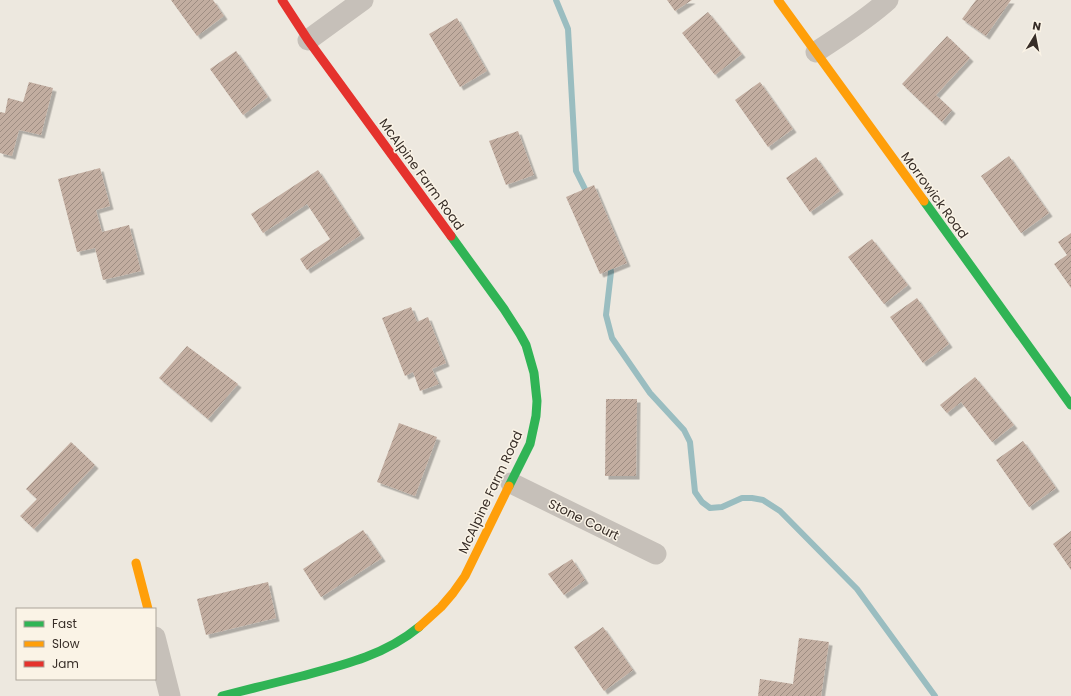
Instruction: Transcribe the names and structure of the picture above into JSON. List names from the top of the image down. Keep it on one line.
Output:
{"streets":{"street":["McAlpine Farm Road","Morrowick Road","Stone Court"]},"crossings":[["McAlpine Farm Road","Stone Court"]],"legend":["Fast","Slow","Jam"],"north":"top"}
